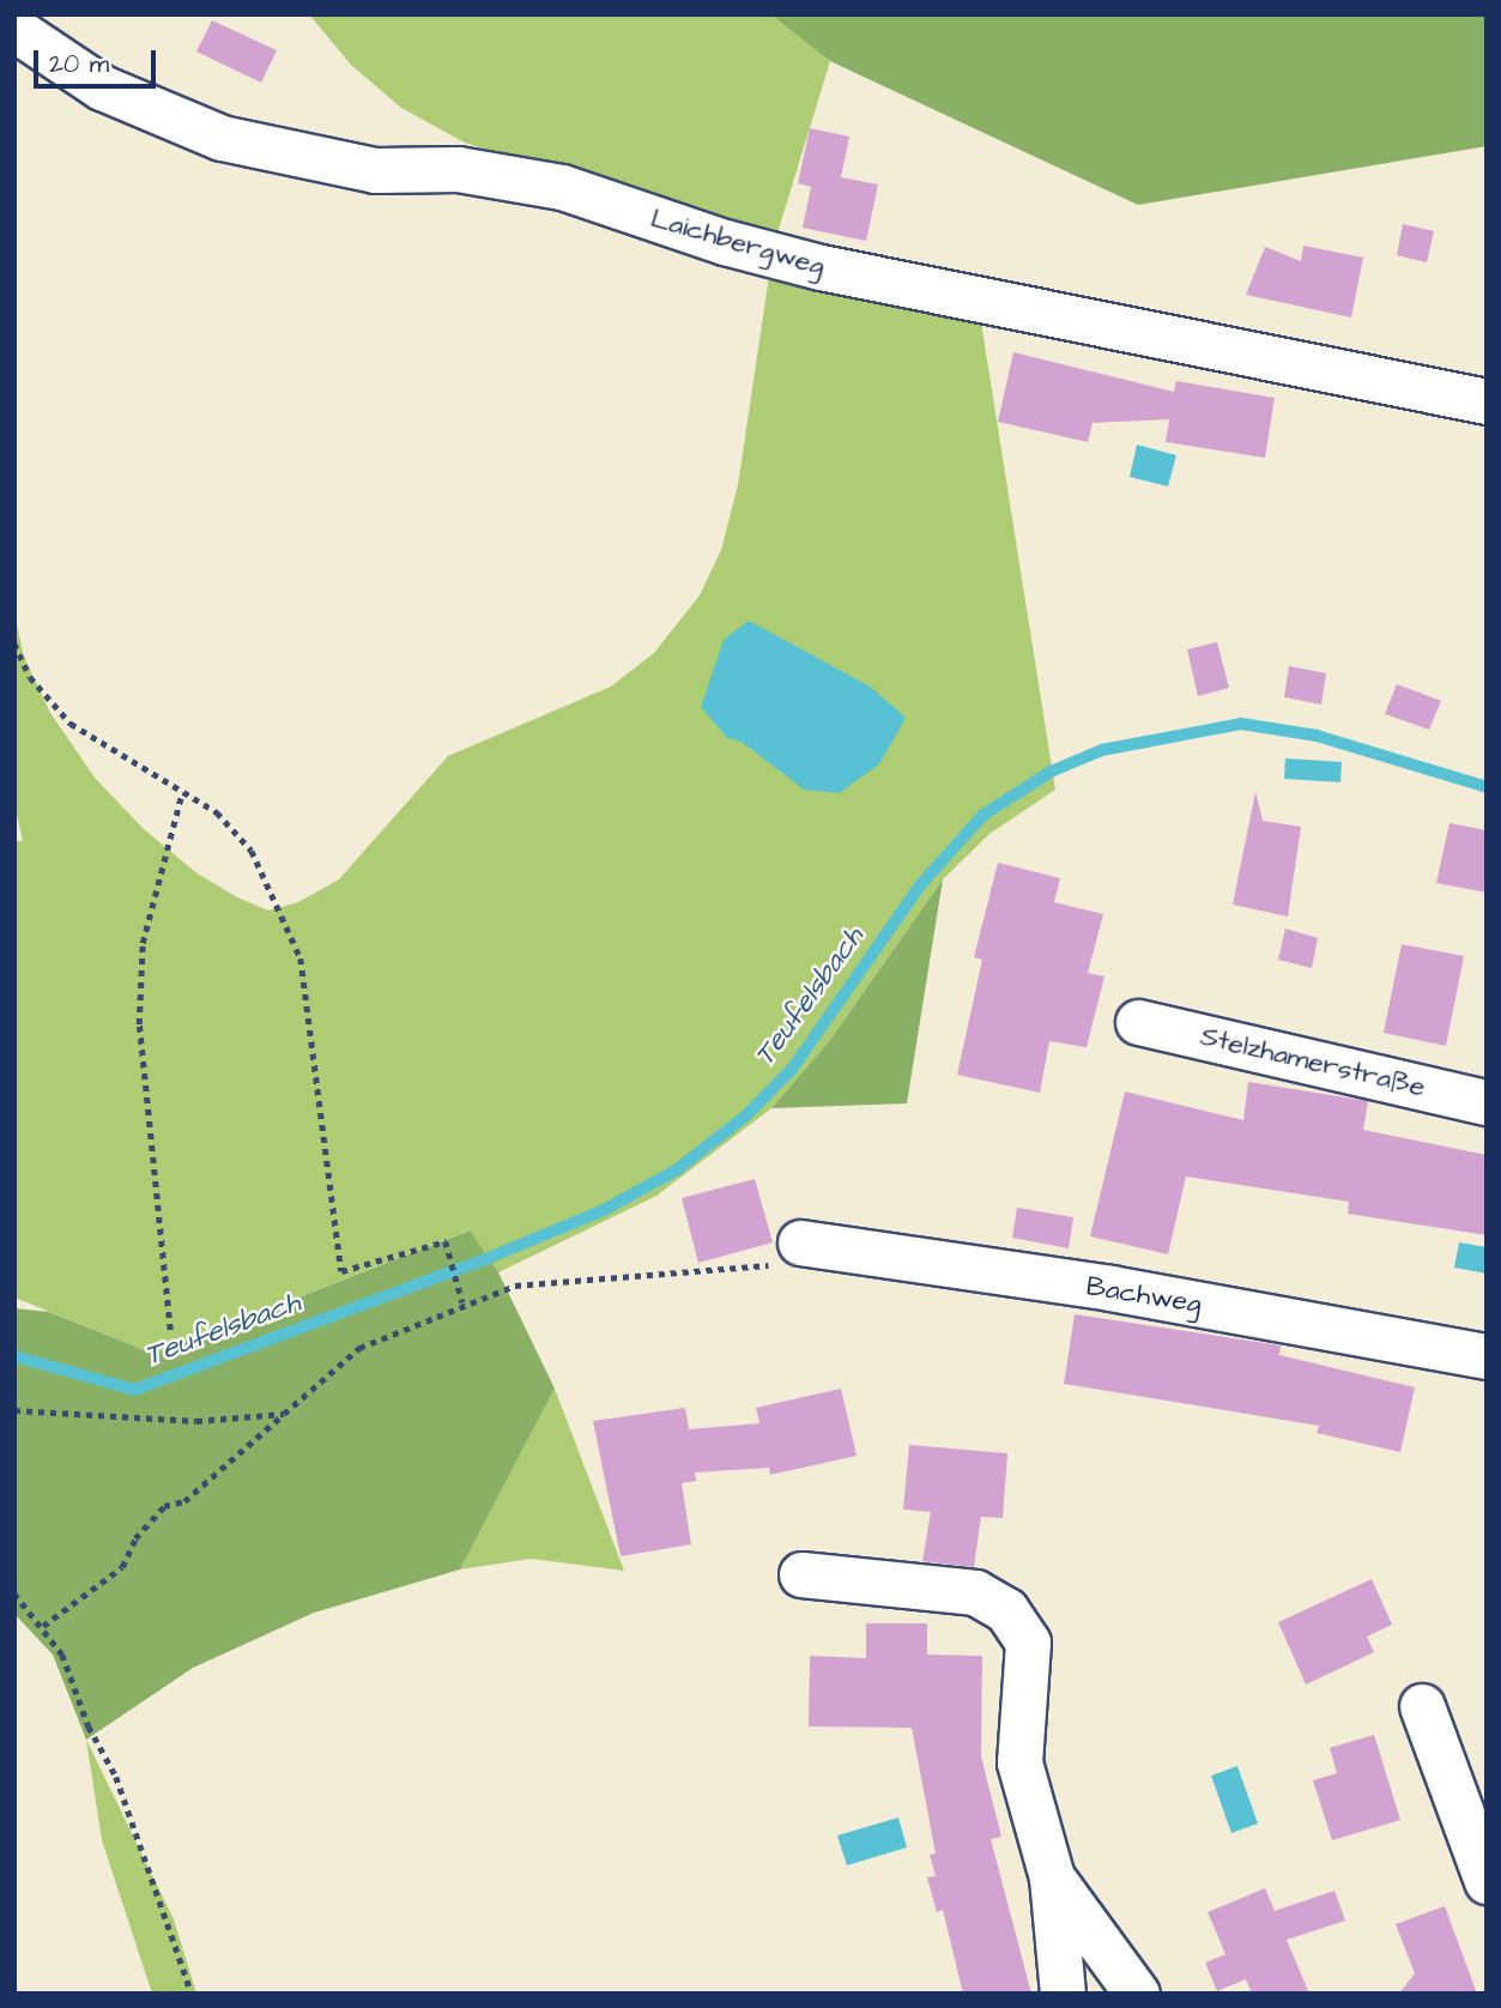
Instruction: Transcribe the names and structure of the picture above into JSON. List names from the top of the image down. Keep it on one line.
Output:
{"streets":{"street":["Laichbergweg","Stelzhamerstraße","Bachweg"]},"water":["Teufelsbach"],"scale_bar":"20 m"}
